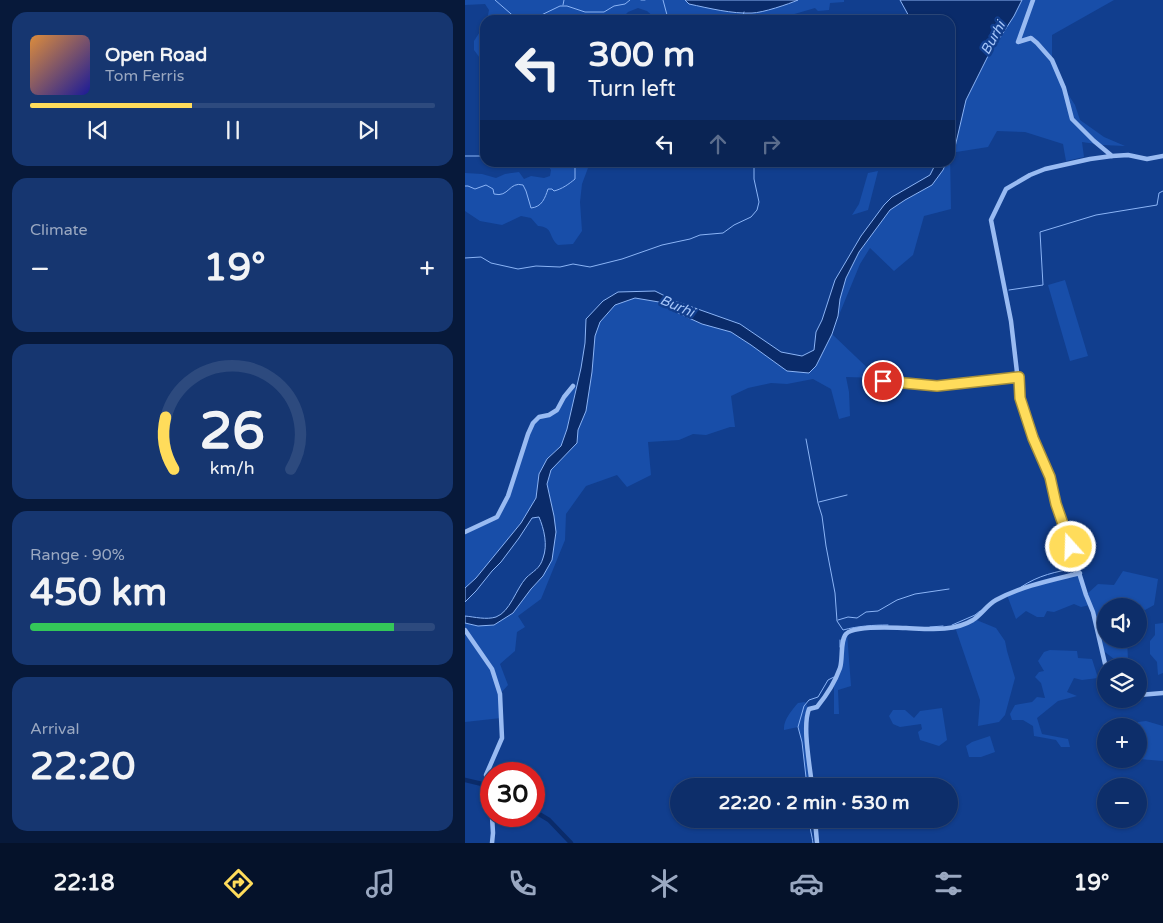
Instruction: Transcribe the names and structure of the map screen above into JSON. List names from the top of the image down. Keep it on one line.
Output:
{"water":["Burhi"],"page":{"turn":["300 m","Turn left"],"song":["Open Road","Tom Ferris"],"tile":["Climate",["Range · 90%","450 km"],["Arrival","22:20"]],"heat":["−","19°","+"],"map_buttons":["+","−"],"limit":"30","trip":"22:20 · 2 min · 530 m","tabs":["22:18","19°"],"gauge":["26","km/h"]}}
